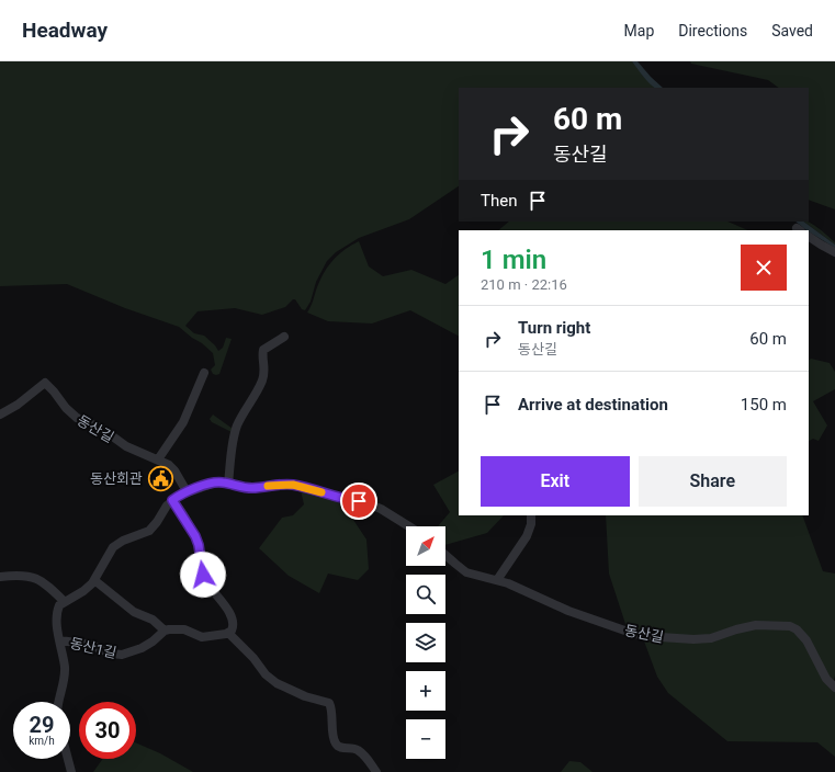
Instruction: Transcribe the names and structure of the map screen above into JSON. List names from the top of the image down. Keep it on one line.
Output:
{"streets":{"street":["동산길","동산1길"]},"places":{"public building":["동산회관"]},"north":"top right","page":{"header":"Headway","nav":["Map","Directions","Saved"],"turn":["60 m","동산길"],"then":"Then","heading":["1 min","210 m · 22:16"],"list":[{"name":"Turn right","note":"동산길","value":"60 m"},{"name":"Arrive at destination","value":"150 m"}],"buttons":["Exit","Share"],"map_buttons":["+","−"],"speed":"29 km/h","limit":"30"}}
